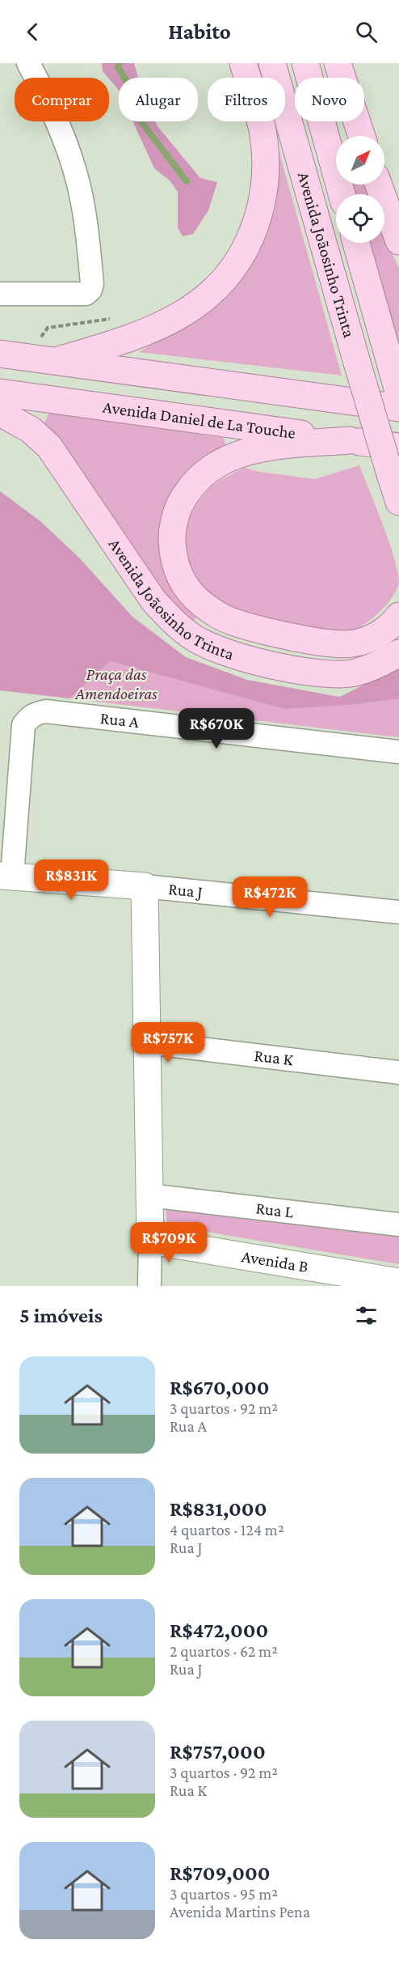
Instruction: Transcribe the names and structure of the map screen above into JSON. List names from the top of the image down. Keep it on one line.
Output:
{"streets":{"main road":["Avenida Joãosinho Trinta","Avenida Daniel de La Touche"],"street":["Rua A","Rua J","Rua K","Rua L","Avenida B"]},"crossings":[["Avenida Joãosinho Trinta","Avenida Daniel de La Touche"],["Rua A","Rua J"]],"parks":["Praça das Amendoeiras"],"north":"top right","page":{"header":"Habito","chip":["Comprar","Alugar","Filtros","Novo"],"price":["R$670K","R$831K","R$472K","R$757K","R$709K"],"heading":"5 imóveis","list":[{"name":"R$670,000","note":"3 quartos · 92 m² · Rua A"},{"name":"R$831,000","note":"4 quartos · 124 m² · Rua J"},{"name":"R$472,000","note":"2 quartos · 62 m² · Rua J"},{"name":"R$757,000","note":"3 quartos · 92 m² · Rua K"},{"name":"R$709,000","note":"3 quartos · 95 m² · Avenida Martins Pena"}]}}
